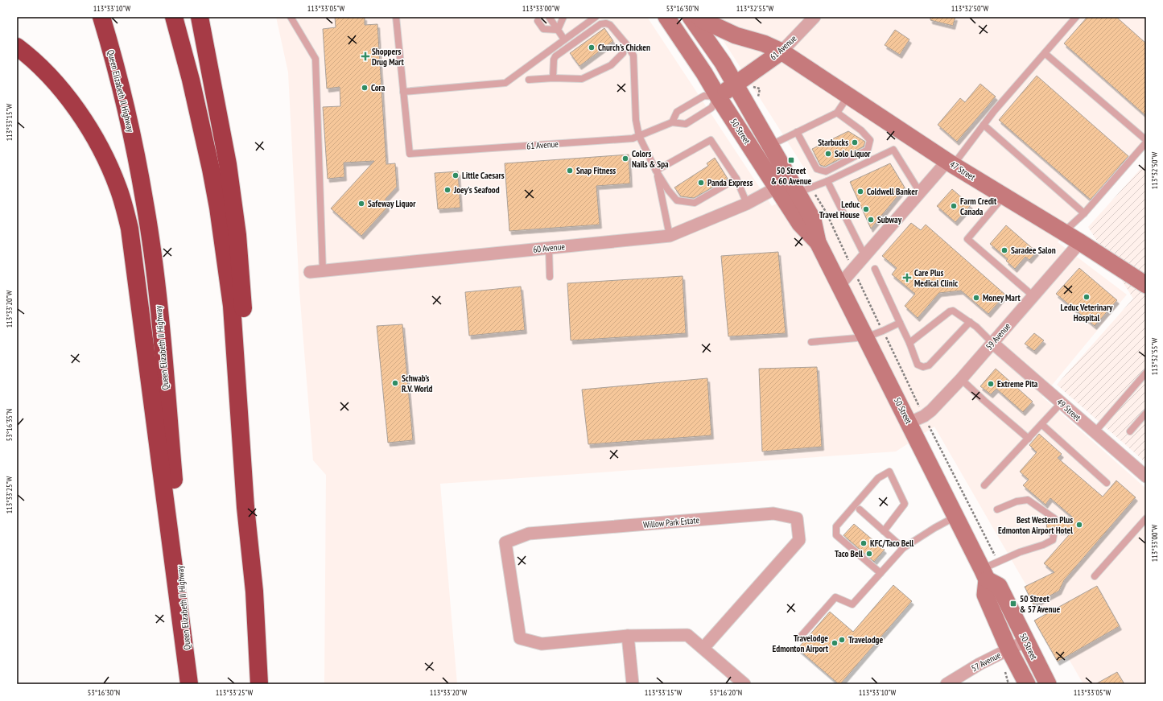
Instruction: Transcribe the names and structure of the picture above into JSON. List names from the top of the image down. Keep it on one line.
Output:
{"streets":{"highway":["Queen Elizabeth II Highway"],"main road":["61 Avenue","50 Street","47 Street"],"street":["60 Avenue","59 Avenue","49 Street","Willow Park Estate","57 Avenue"]},"crossings":[["61 Avenue","50 Street"],["61 Avenue","47 Street"],["50 Street","60 Avenue"],["50 Street","59 Avenue"],["50 Street","57 Avenue"],["47 Street","59 Avenue"],["59 Avenue","49 Street"]],"places":{"other":["Church's Chicken","Cora","Starbucks","Solo Liquor","Colors Nails & Spa","Snap Fitness","Little Caesars","Panda Express","Joey's Seafood","Coldwell Banker","Safeway Liquor","Farm Credit Canada","Leduc Travel House","Subway","Saradee Salon","Leduc Veterinary Hospital","Money Mart","Schwab's R.V. World","Extreme Pita","Best Western Plus Edmonton Airport Hotel","KFC/Taco Bell","Taco Bell","Travelodge","Travelodge Edmonton Airport"],"health":["Shoppers Drug Mart","Care Plus Medical Clinic"],"transit":["50 Street & 60 Avenue","50 Street & 57 Avenue"]},"coordinates":["113°33'10\"W","113°33'05\"W","113°33'00\"W","53°16'30\"N","113°32'55\"W","113°32'50\"W","113°33'15\"W","113°33'20\"W","53°16'35\"N","113°33'25\"W","53°16'20\"N"]}
